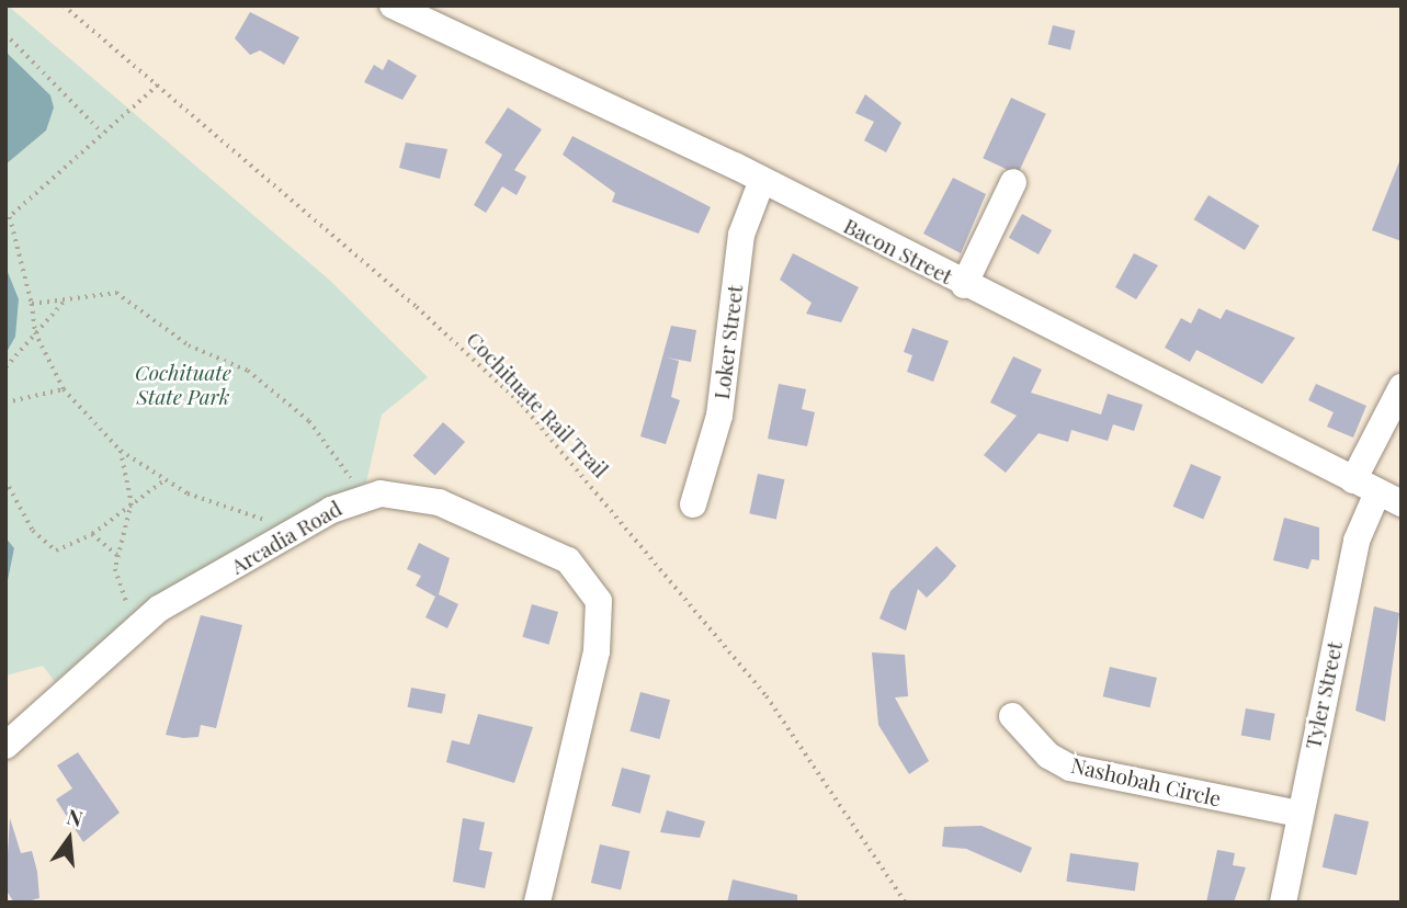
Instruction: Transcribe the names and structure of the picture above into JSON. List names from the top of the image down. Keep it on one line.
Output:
{"streets":{"street":["Bacon Street","Loker Street","Arcadia Road","Tyler Street","Nashobah Circle"],"path":["Cochituate Rail Trail"]},"crossings":[["Bacon Street","Loker Street"],["Bacon Street","Tyler Street"],["Tyler Street","Nashobah Circle"]],"parks":["Cochituate State Park"],"north":"top"}
